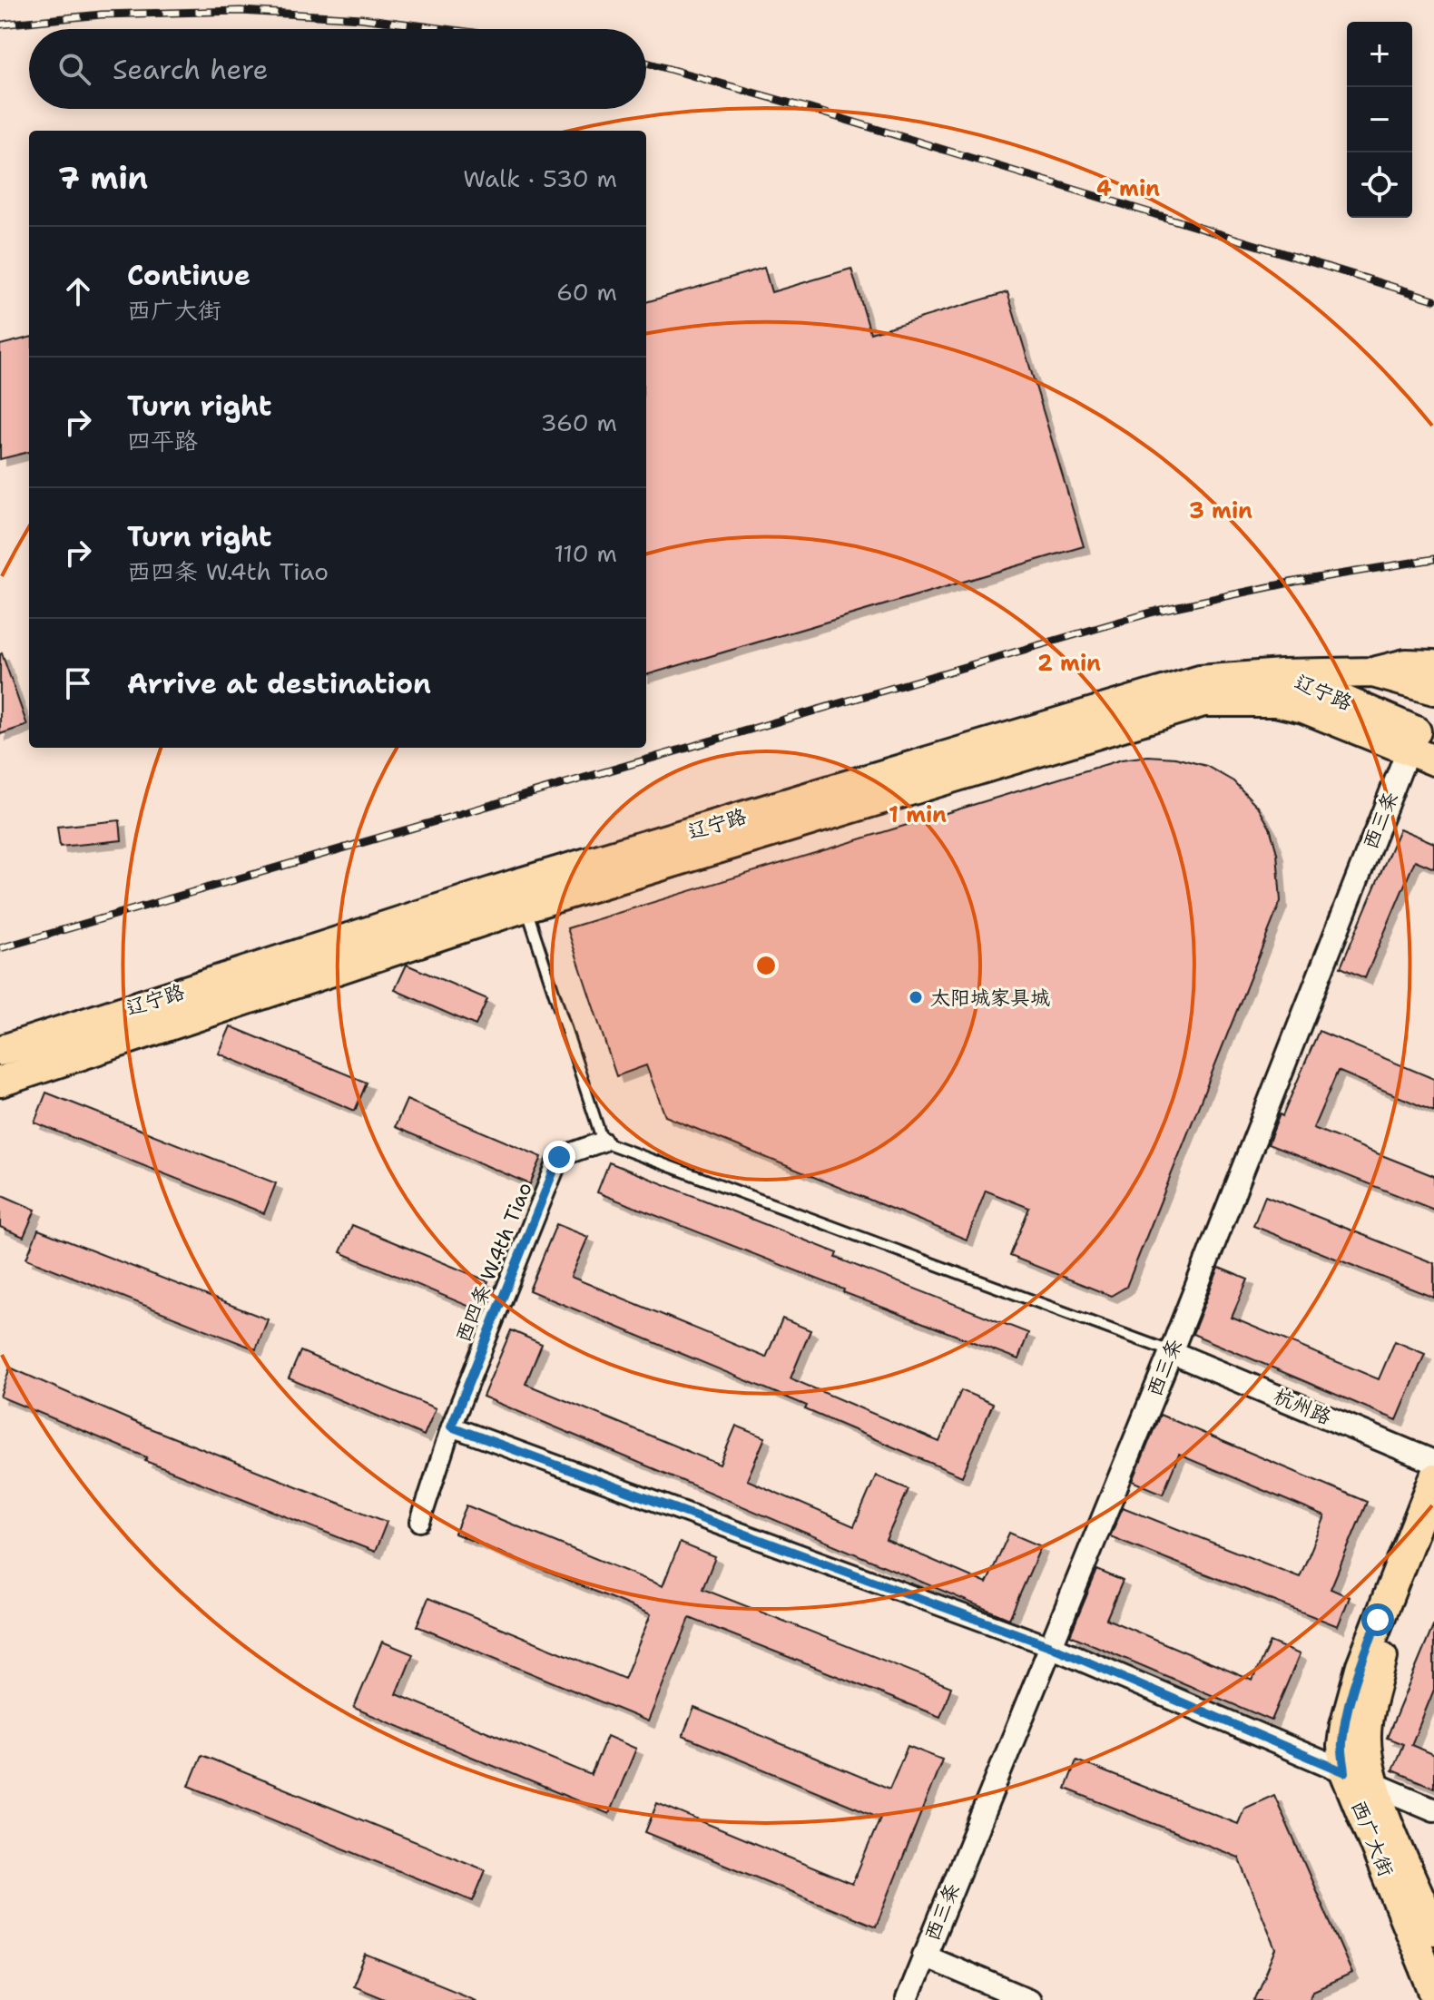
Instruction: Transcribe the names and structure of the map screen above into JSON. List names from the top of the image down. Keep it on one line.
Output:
{"streets":{"main road":["辽宁路","西广大街"],"street":["西三条","西四条 W.4th Tiao","杭州路"]},"crossings":[["辽宁路","西三条"],["西三条","杭州路"]],"places":["太阳城家具城"],"page":{"map_buttons":["+","−"],"search":"Search here","heading":["7 min","Walk · 530 m"],"list":[["Continue","西广大街","60 m"],["Turn right","四平路","360 m"],["Turn right","西四条 W.4th Tiao","110 m"],"Arrive at destination"]},"rings":["4 min","3 min","2 min","1 min"]}
